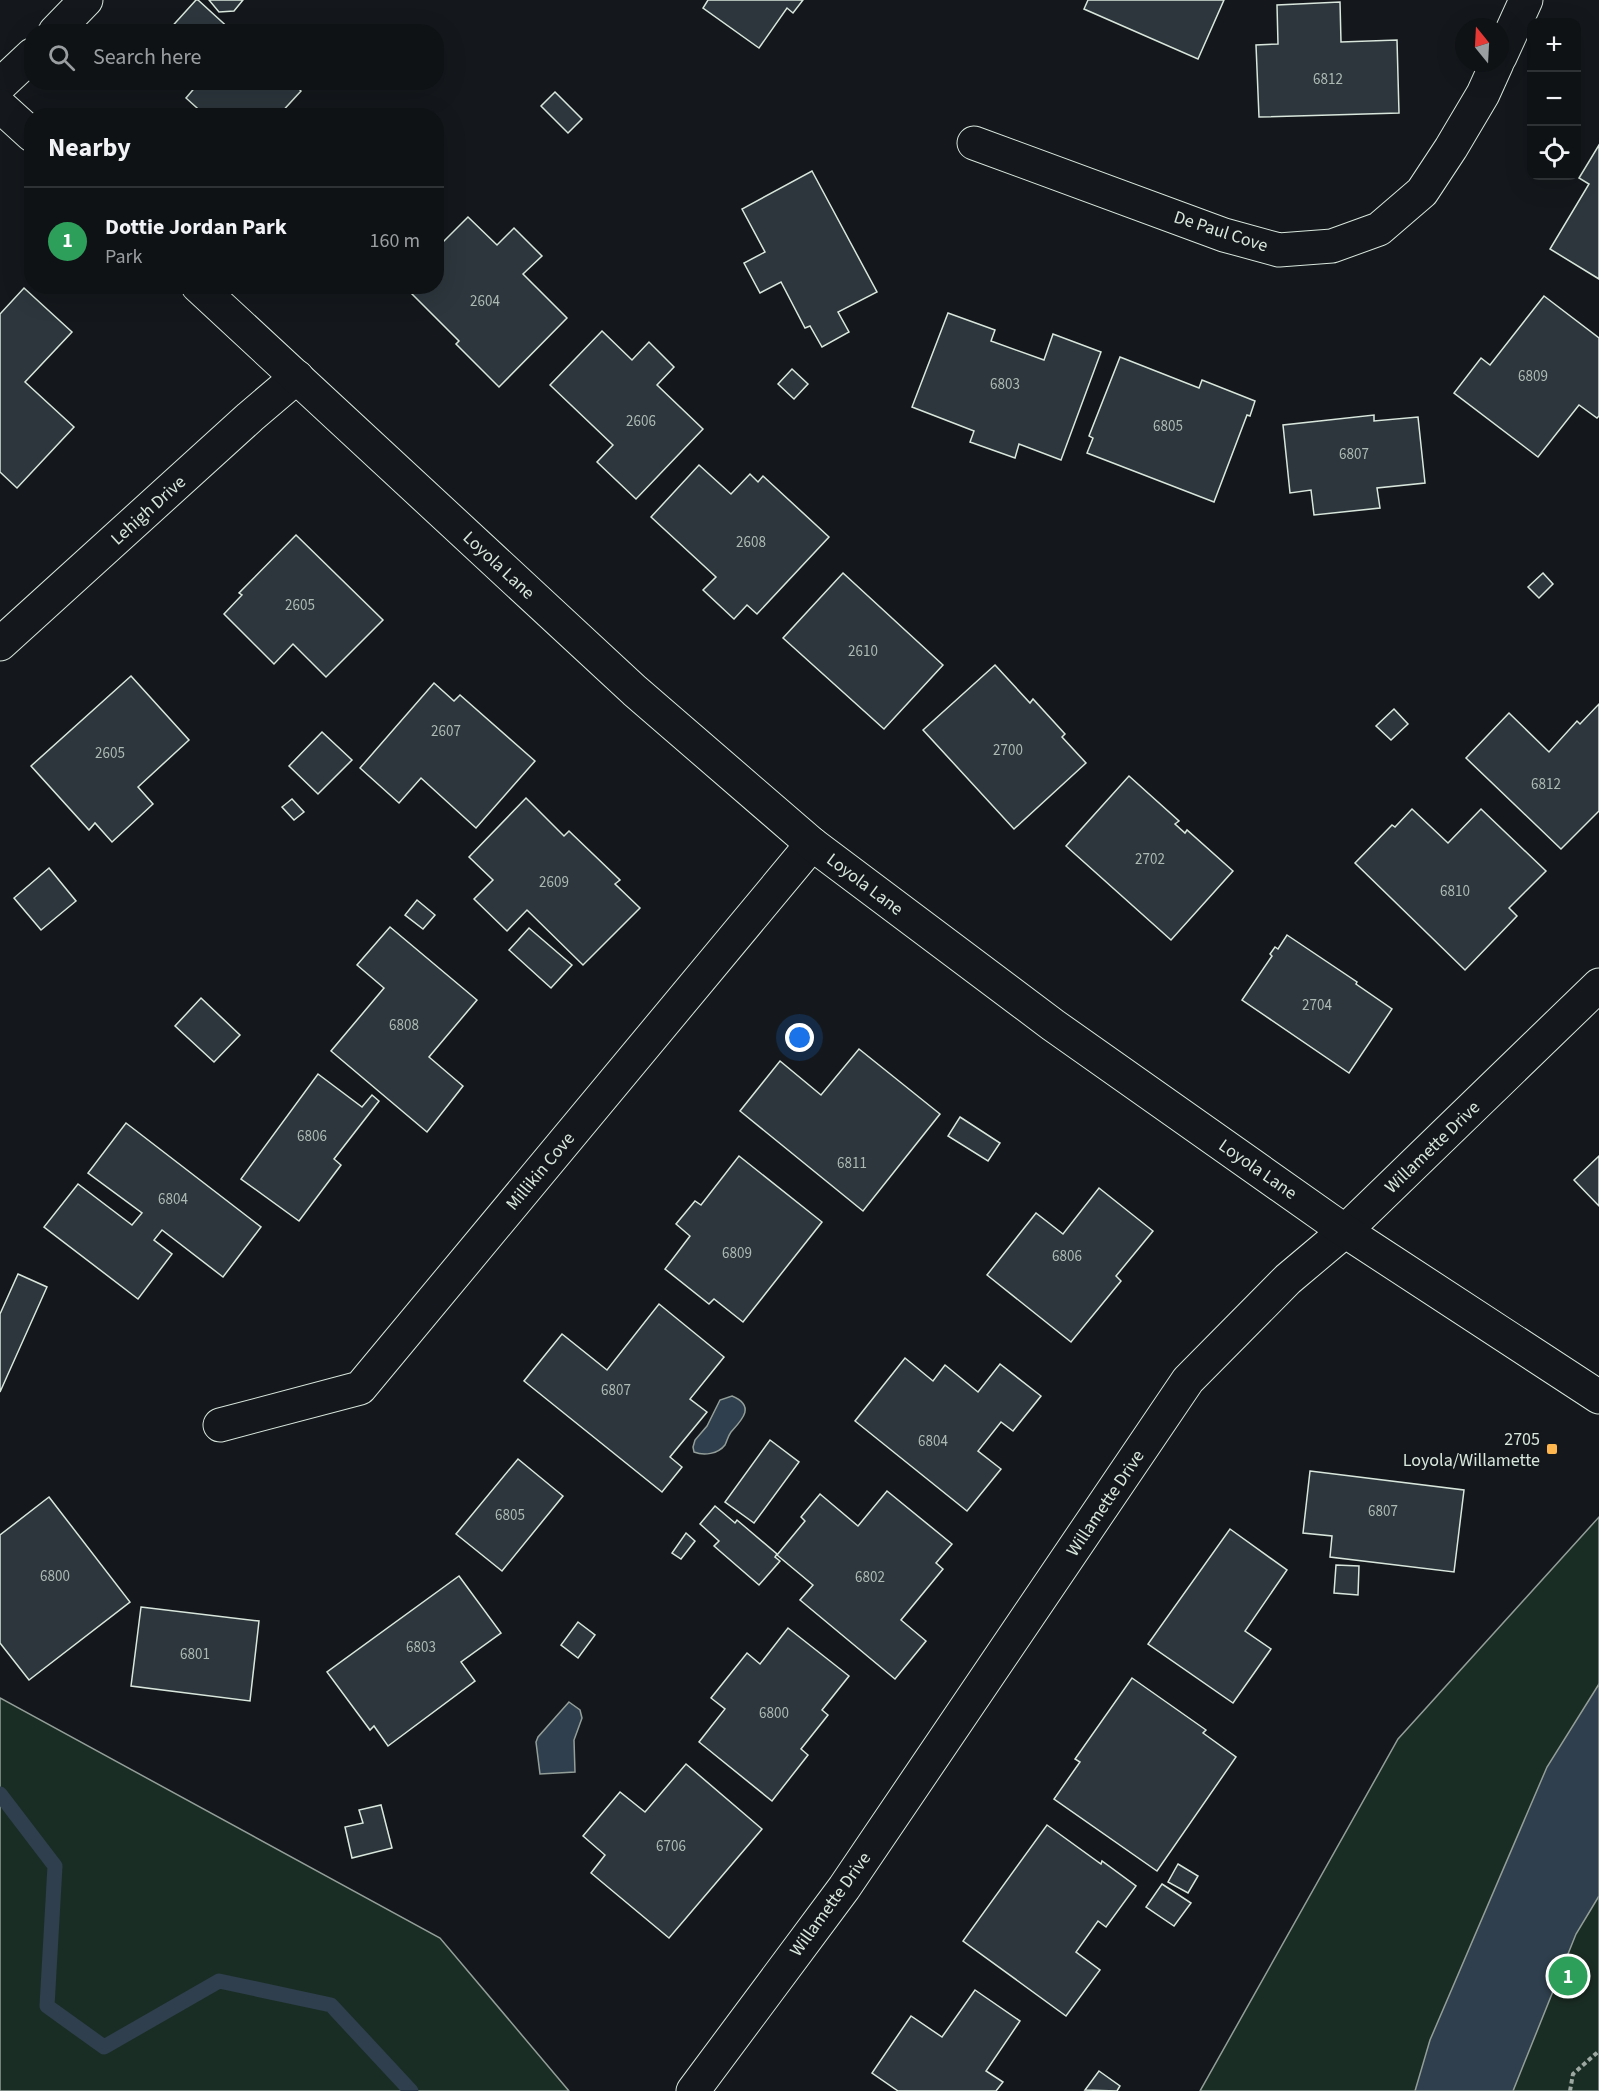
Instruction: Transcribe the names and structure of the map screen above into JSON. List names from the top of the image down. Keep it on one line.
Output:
{"streets":{"street":["De Paul Cove","Lehigh Drive","Loyola Lane","Willamette Drive","Millikin Cove"]},"crossings":[["Lehigh Drive","Loyola Lane"],["Loyola Lane","Willamette Drive"],["Loyola Lane","Millikin Cove"]],"places":{"transit":["2705 Loyola/Willamette"]},"house_numbers":["6812","2604","6809","6803","2606","6805","6807","2608","2605","2610","2607","2700","2605","6812","2702","2609","6810","2704","6808","6806","6811","6804","6809","6806","6807","6804","6807","6805","6800","6802","6803","6801","6800","6706"],"north":"top","page":{"map_buttons":["+","−"],"search":"Search here","heading":"Nearby","list":[{"mark":"1","name":"Dottie Jordan Park","note":"Park","value":"160 m"}],"pins":"1"}}
